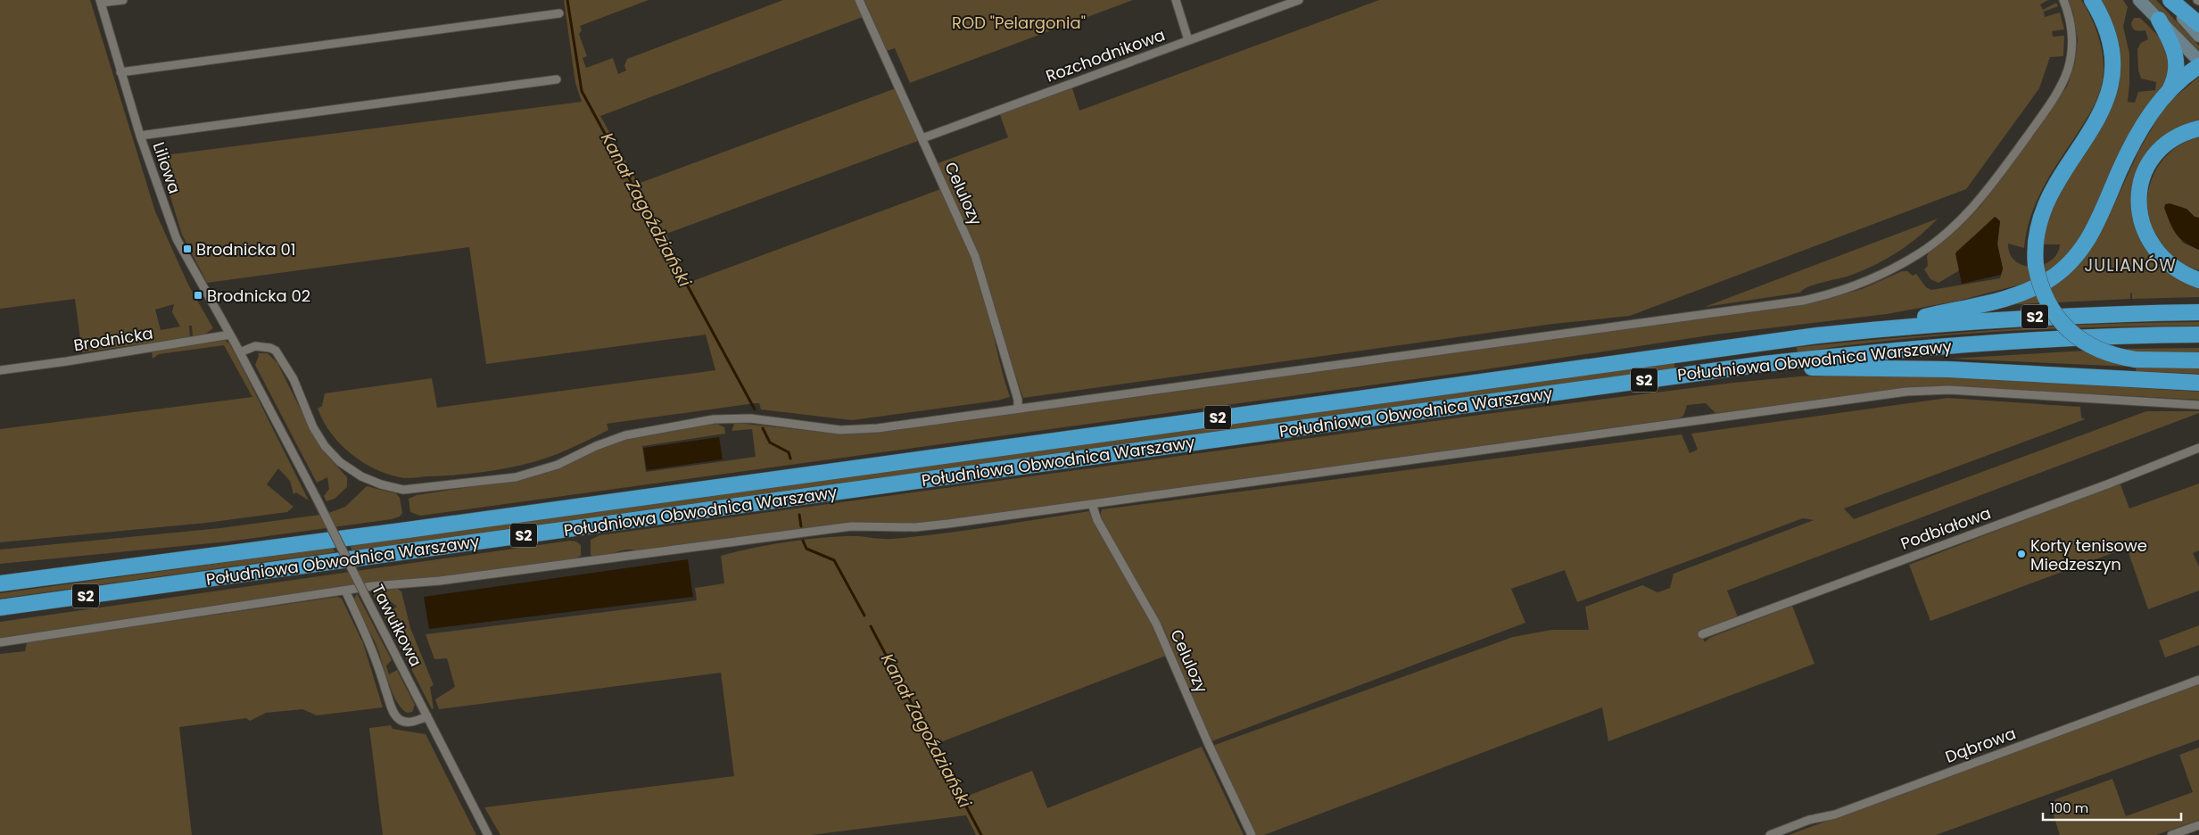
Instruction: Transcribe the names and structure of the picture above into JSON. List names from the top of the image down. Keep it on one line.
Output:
{"streets":{"highway":["S2","Południowa Obwodnica Warszawy"],"street":["Rozchodnikowa","Liliowa","Celulozy","Brodnicka","Podbiałowa","Tawułkowa","Dąbrowa"]},"crossings":[["Rozchodnikowa","Celulozy"],["Liliowa","Brodnicka"],["Liliowa","Tawułkowa"],["Brodnicka","Tawułkowa"]],"districts":["JULIANÓW"],"water":["Kanał Zagoździański"],"parks":["ROD \"Pelargonia\""],"places":{"transit":["Brodnicka 01","Brodnicka 02"],"other":["Korty tenisowe Miedzeszyn"]},"scale_bar":"100 m"}
